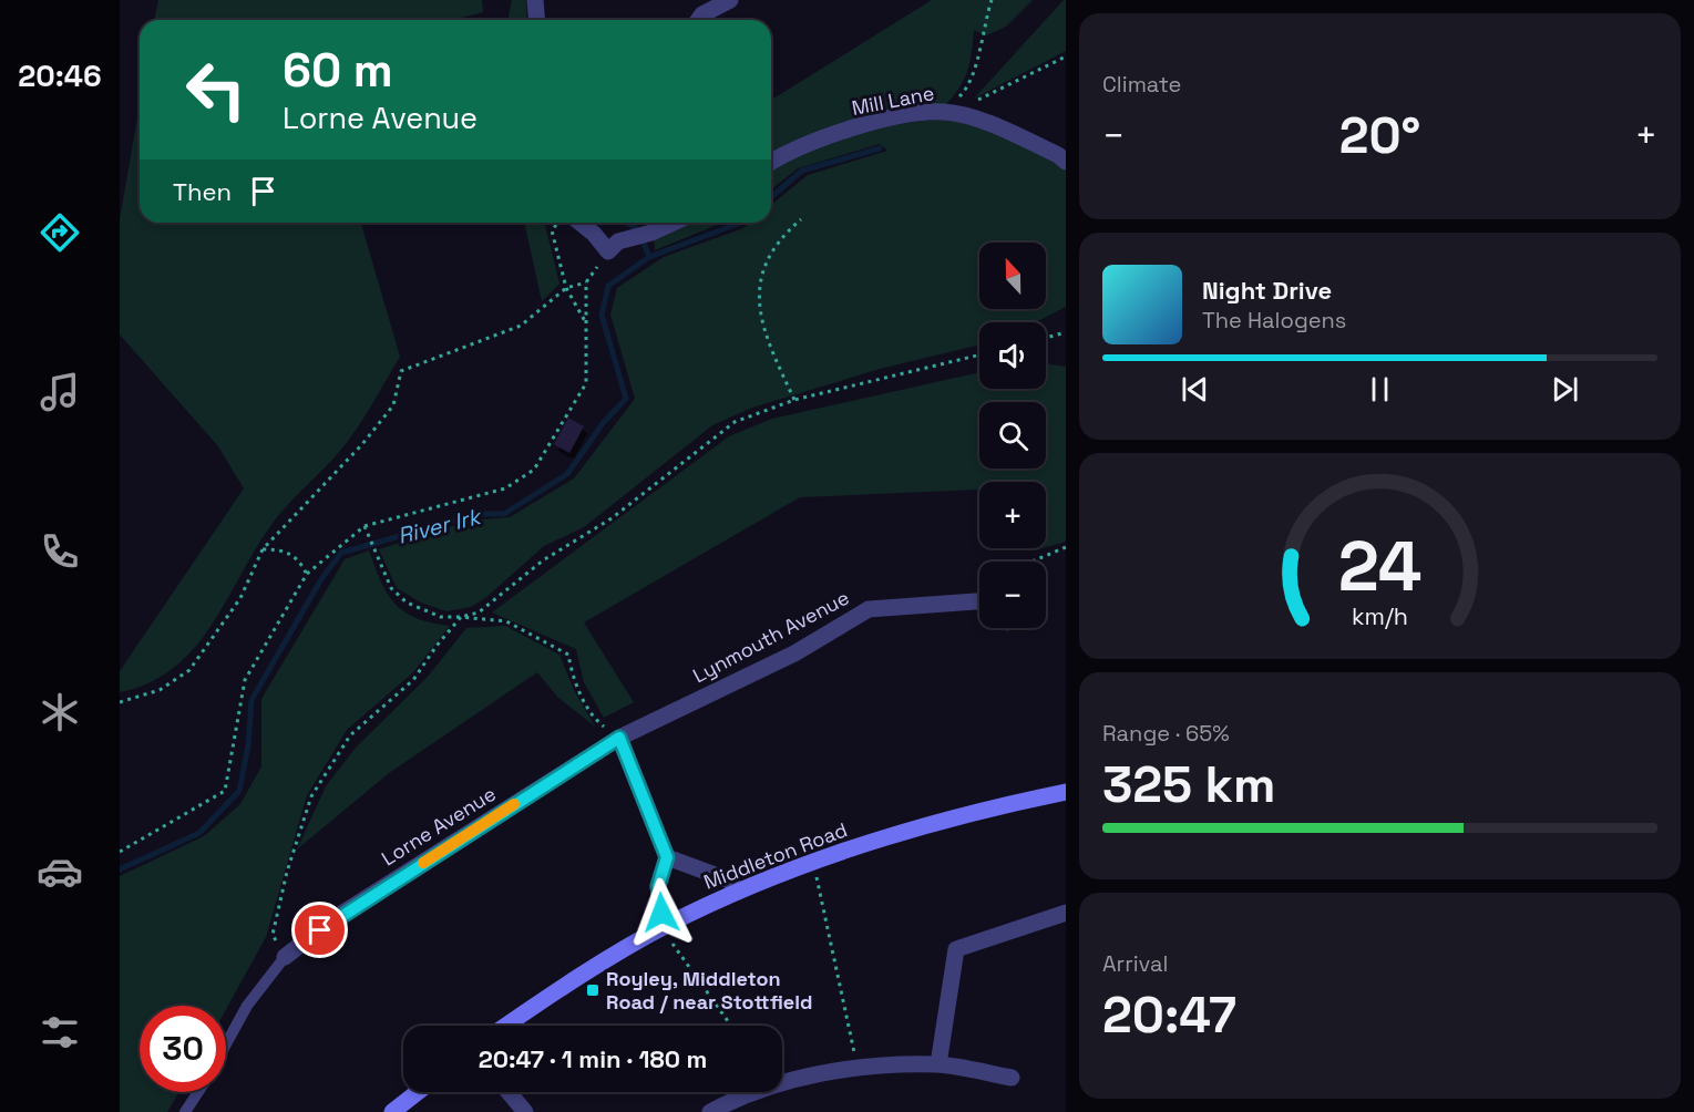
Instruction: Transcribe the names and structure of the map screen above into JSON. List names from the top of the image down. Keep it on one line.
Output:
{"streets":{"main road":["Middleton Road"],"street":["Mill Lane","Lynmouth Avenue","Lorne Avenue"]},"crossings":[["Lynmouth Avenue","Lorne Avenue"]],"water":["River Irk"],"places":{"transit":["Royley, Middleton Road / near Stottfield"]},"north":"top","page":{"tabs":"20:46","tile":["Climate",["Range · 65%","325 km"],["Arrival","20:47"]],"turn":["60 m","Lorne Avenue"],"heat":["−","20°","+"],"then":"Then","map_buttons":["+","−"],"song":["Night Drive","The Halogens"],"limit":"30","trip":"20:47 · 1 min · 180 m","gauge":["24","km/h"]}}
